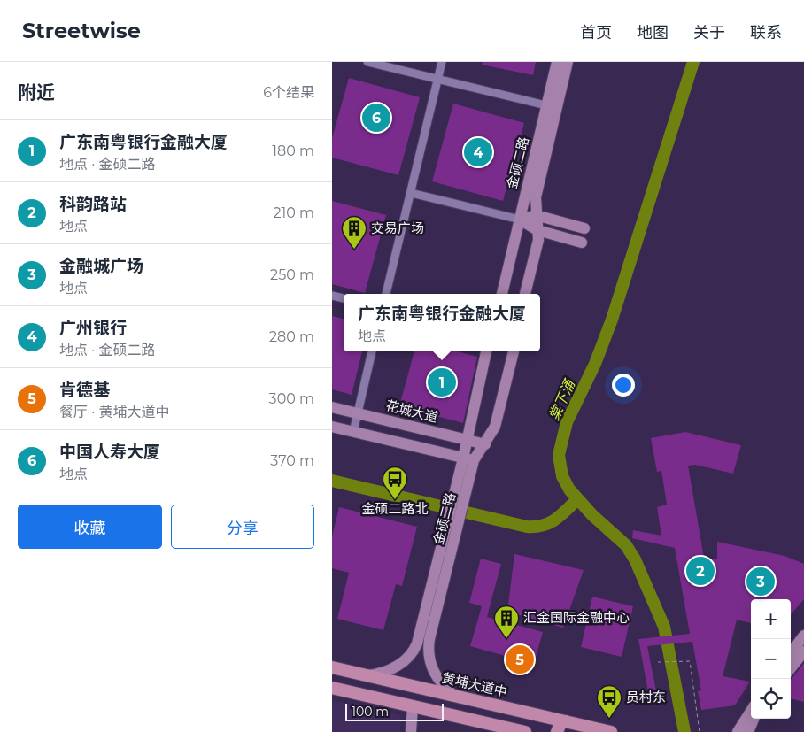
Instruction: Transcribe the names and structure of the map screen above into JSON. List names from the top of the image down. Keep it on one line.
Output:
{"streets":{"main road":["黄埔大道中"],"street":["金硕二路","花城大道"]},"crossings":[["金硕二路","花城大道"],["金硕二路","黄埔大道中"]],"water":["棠下涌"],"places":{"building":["交易广场","汇金国际金融中心"],"bus stop":["金硕二路北","员村东"]},"scale_bar":"100 m","page":{"header":"Streetwise","nav":["首页","地图","关于","联系"],"heading":["附近","6个结果"],"pins":["6","4","1","2","3","5"],"list":[{"mark":"1","name":"广东南粤银行金融大厦","note":"地点 · 金硕二路","value":"180 m"},{"mark":"2","name":"科韵路站","note":"地点","value":"210 m"},{"mark":"3","name":"金融城广场","note":"地点","value":"250 m"},{"mark":"4","name":"广州银行","note":"地点 · 金硕二路","value":"280 m"},{"mark":"5","name":"肯德基","note":"餐厅 · 黄埔大道中","value":"300 m"},{"mark":"6","name":"中国人寿大厦","note":"地点","value":"370 m"}],"popup":["广东南粤银行金融大厦","地点"],"buttons":["收藏","分享"],"map_buttons":["+","−"],"scale":"100 m"}}
